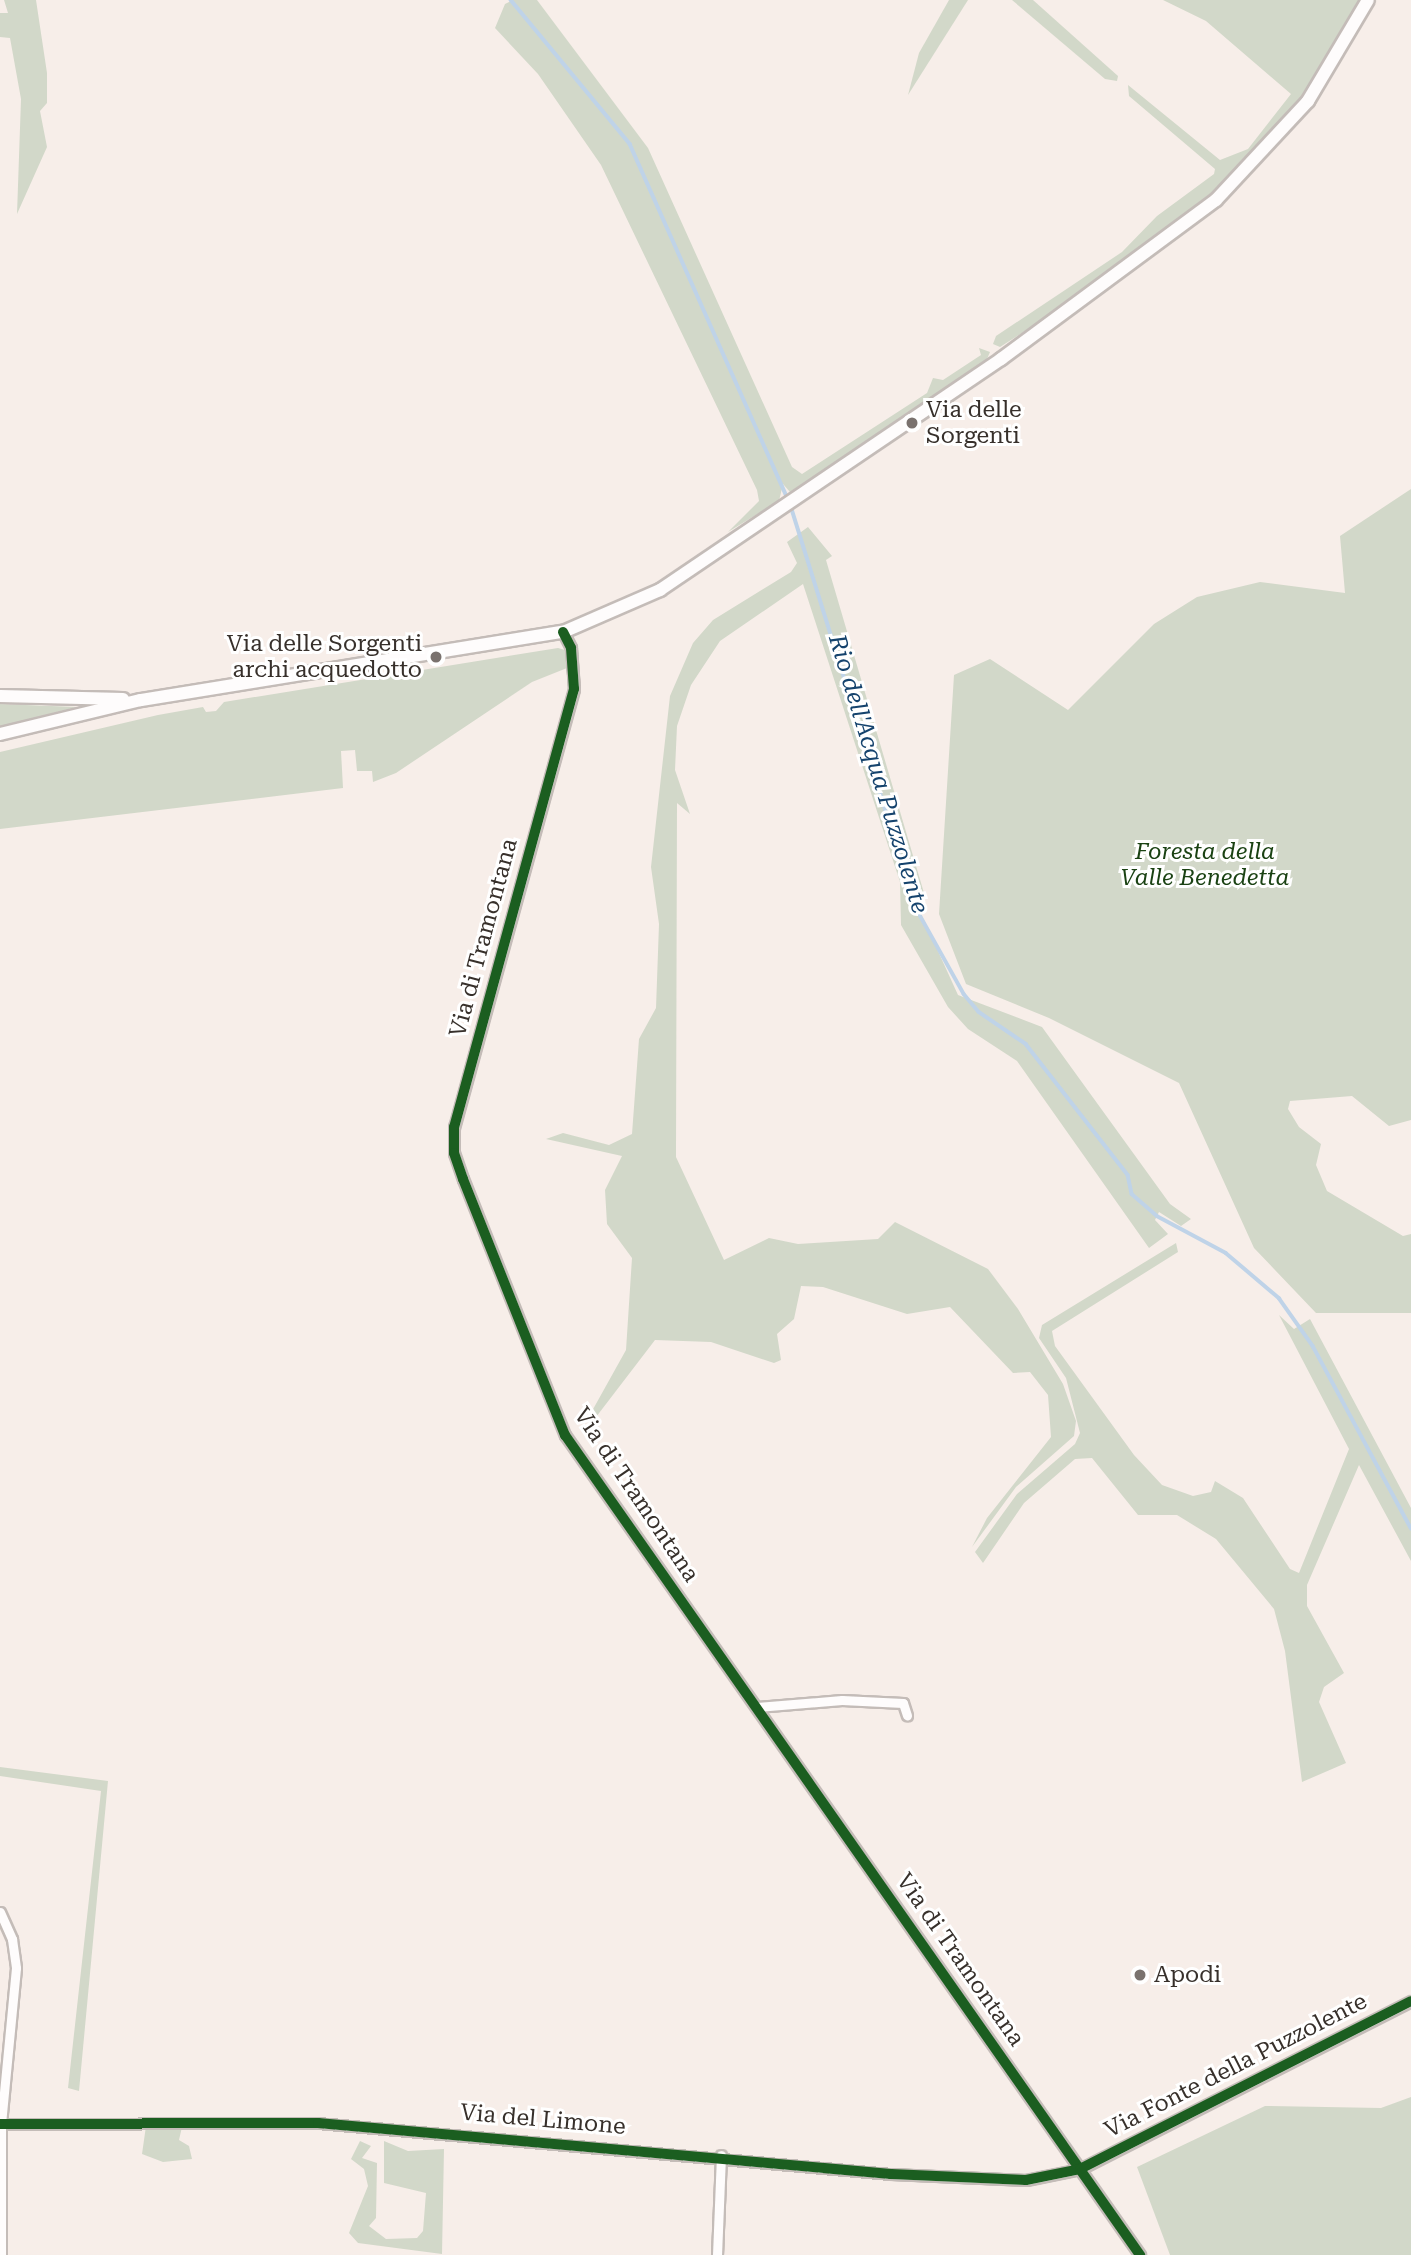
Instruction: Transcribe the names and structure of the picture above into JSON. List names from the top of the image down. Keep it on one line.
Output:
{"streets":{"street":["Via di Tramontana","Via Fonte della Puzzolente","Via del Limone"]},"crossings":[["Via di Tramontana","Via Fonte della Puzzolente"],["Via di Tramontana","Via del Limone"],["Via Fonte della Puzzolente","Via del Limone"]],"water":["Rio dell'Acqua Puzzolente"],"parks":["Foresta della Valle Benedetta"],"places":["Via delle Sorgenti","Via delle Sorgenti archi acquedotto","Apodi"]}
